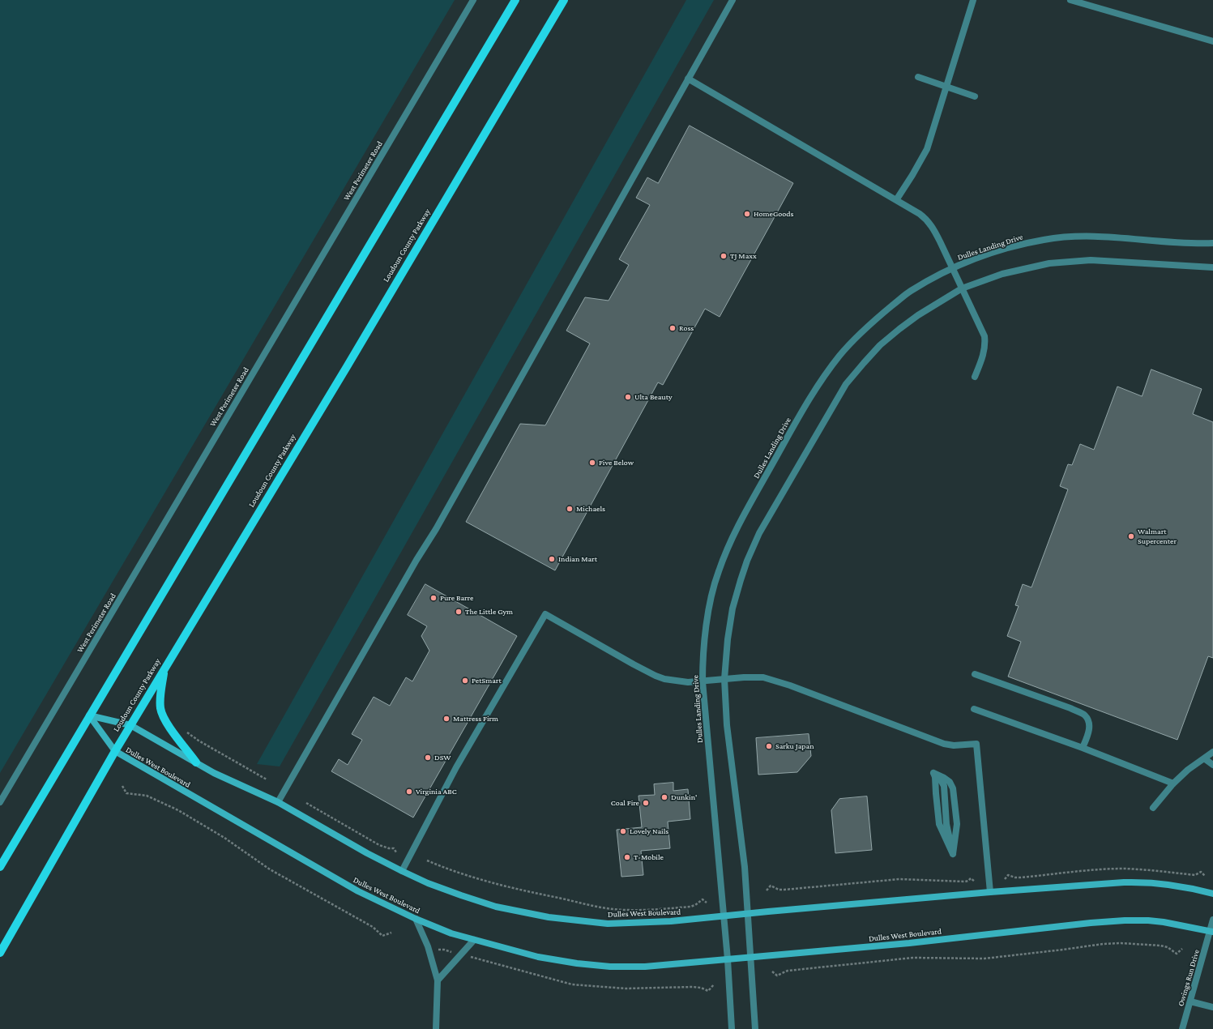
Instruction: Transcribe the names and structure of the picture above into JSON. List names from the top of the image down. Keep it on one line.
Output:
{"streets":{"main road":["Loudoun County Parkway"],"street":["West Perimeter Road","Dulles Landing Drive","Dulles West Boulevard","Owings Run Drive"]},"crossings":[["Loudoun County Parkway","Dulles West Boulevard"],["Dulles Landing Drive","Dulles West Boulevard"],["Dulles West Boulevard","Owings Run Drive"]],"places":["HomeGoods","TJ Maxx","Ross","Ulta Beauty","Five Below","Michaels","Walmart Supercenter","Indian Mart","Pure Barre","The Little Gym","PetSmart","Mattress Firm","Sarku Japan","DSW","Virginia ABC","Dunkin'","Coal Fire","Lovely Nails","T-Mobile"]}
